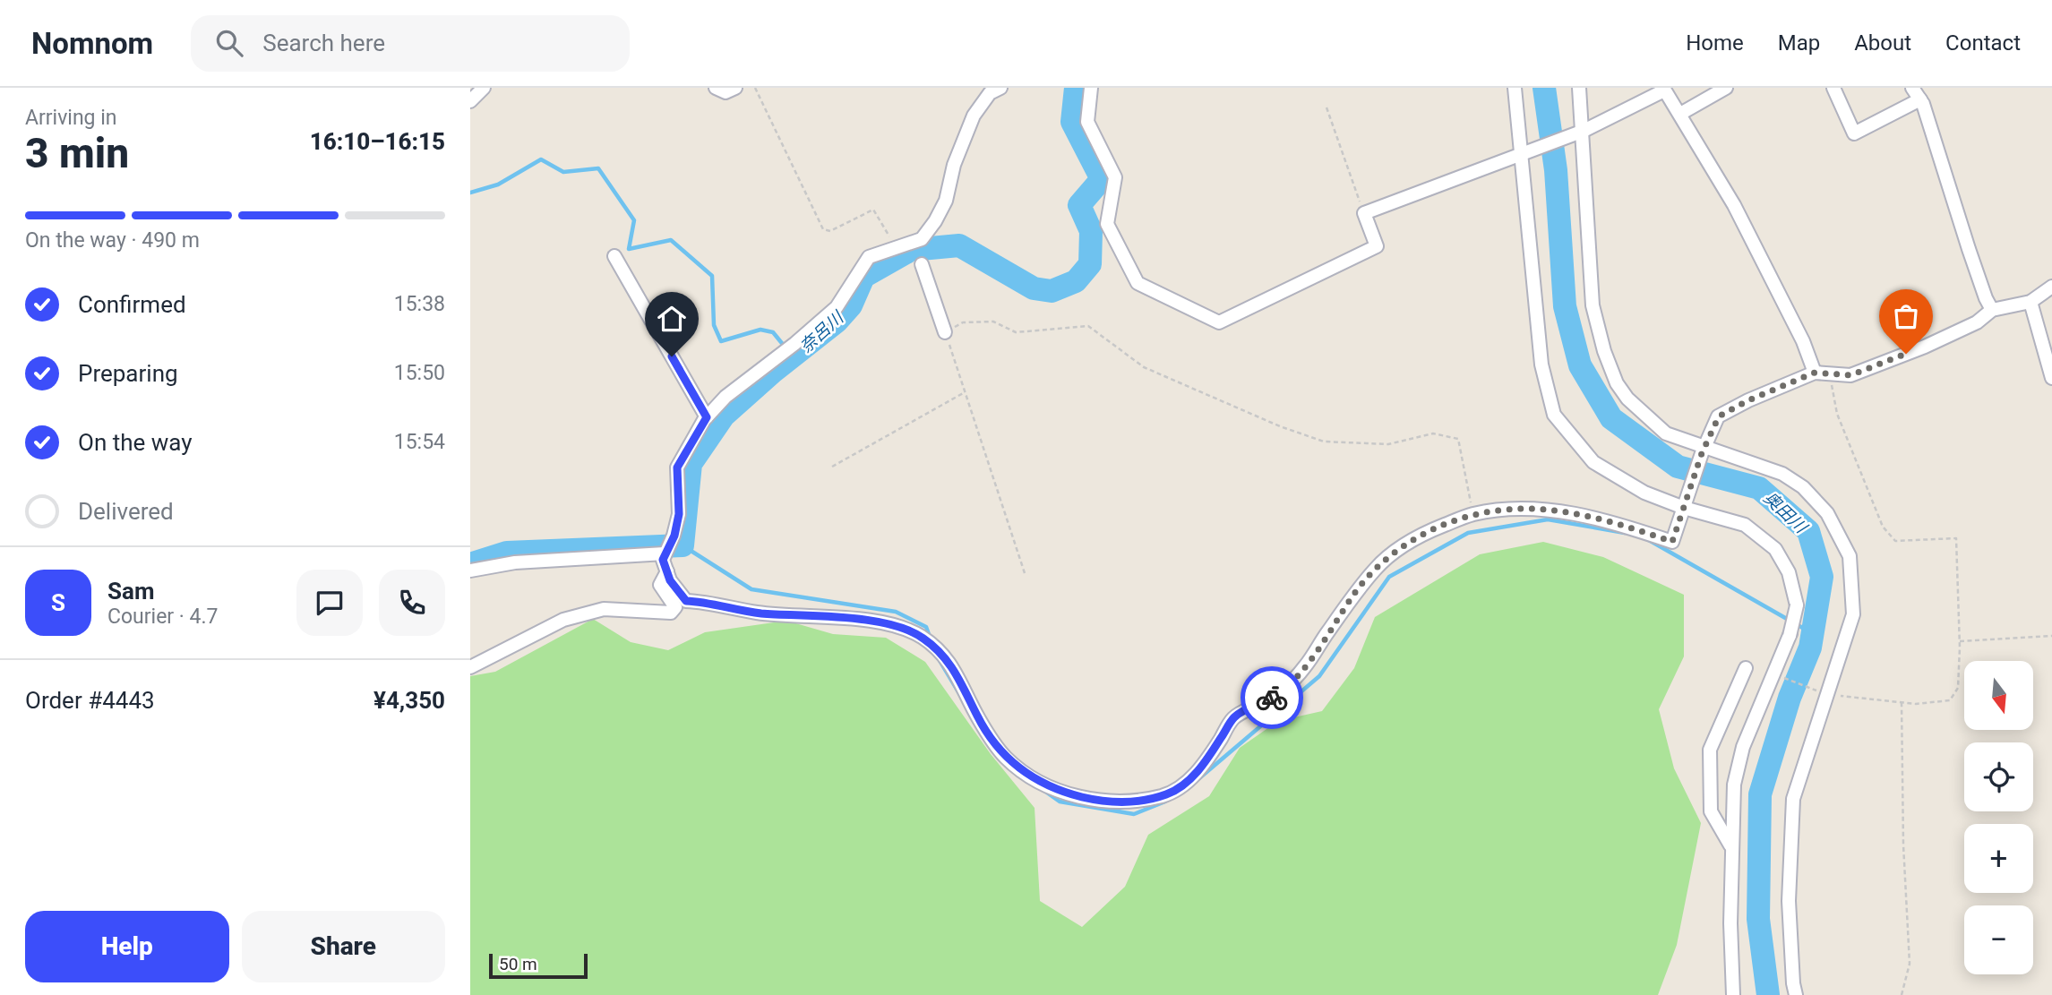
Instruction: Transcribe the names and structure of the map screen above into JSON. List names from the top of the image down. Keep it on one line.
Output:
{"water":["奈呂川","奥田川"],"scale_bar":"50 m","north":"bottom","page":{"header":"Nomnom","search":"Search here","nav":["Home","Map","About","Contact"],"heading":["3 min","Arriving in","16:10–16:15"],"panel":["Sam","Courier · 4.7","Order #4443","¥4,350"],"bar":"On the way · 490 m","list":[["Confirmed","15:38"],["Preparing","15:50"],["On the way","15:54"],"Delivered"],"round":"S","map_buttons":["+","−"],"buttons":["Help","Share"],"scale":"50 m"}}
